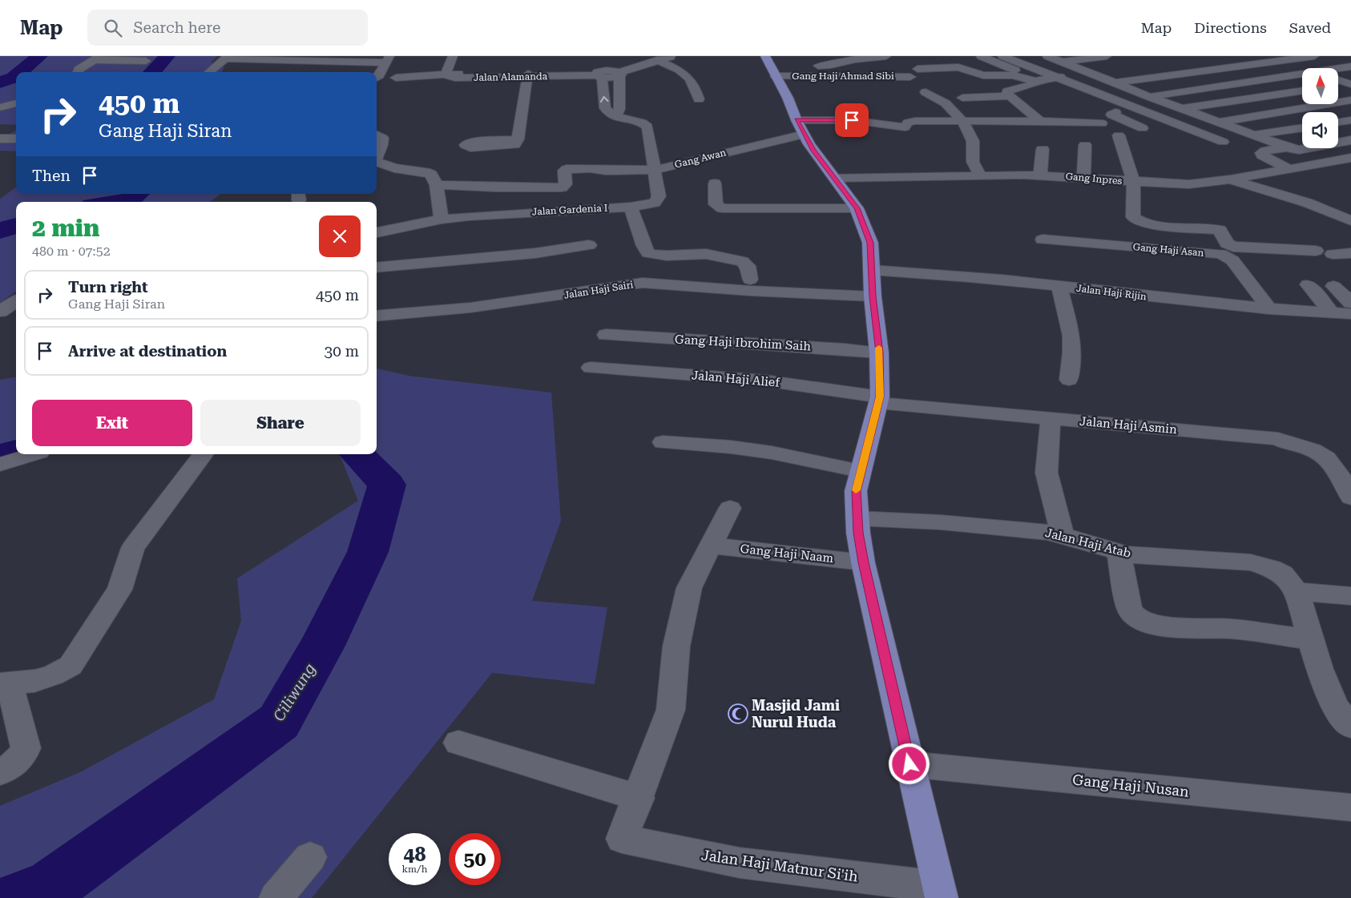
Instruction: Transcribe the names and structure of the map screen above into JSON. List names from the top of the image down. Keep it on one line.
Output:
{"streets":{"street":["Gang Haji Ahmad Sibi","Jalan Alamanda","Gang Awan","Gang Inpres","Jalan Gardenia I","Gang Haji Asan","Jalan Haji Sairi","Jalan Haji Rijin","Gang Haji Ibrohim Saih","Jalan Haji Alief","Jalan Haji Asmin","Jalan Haji Atab","Gang Haji Naam","Gang Haji Nusan","Jalan Haji Matnur Si'ih"]},"crossings":[["Gang Awan","Jalan Gardenia I"],["Gang Haji Asan","Jalan Haji Rijin"],["Jalan Haji Alief","Jalan Haji Asmin"]],"water":["Ciliwung"],"places":{"mosque":["Masjid Jami Nurul Huda"]},"north":"top","page":{"header":"Map","search":"Search here","nav":["Map","Directions","Saved"],"turn":["450 m","Gang Haji Siran"],"then":"Then","heading":["2 min","480 m · 07:52"],"list":[{"name":"Turn right","note":"Gang Haji Siran","value":"450 m"},{"name":"Arrive at destination","value":"30 m"}],"buttons":["Exit","Share"],"speed":"48 km/h","limit":"50"}}
